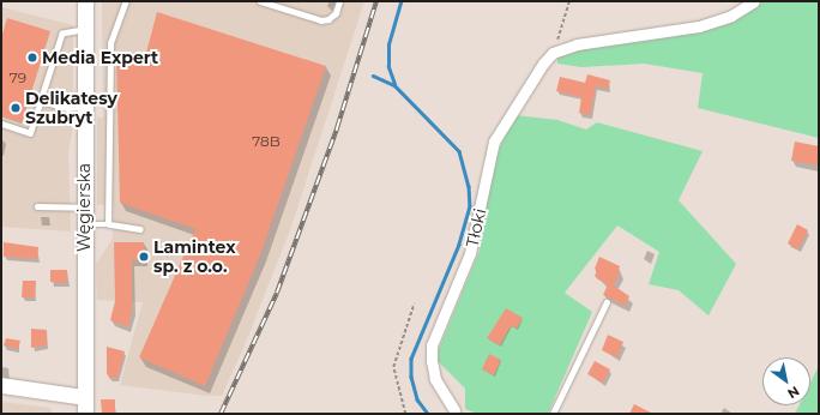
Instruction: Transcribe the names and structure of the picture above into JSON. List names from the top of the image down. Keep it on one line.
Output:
{"streets":{"main road":["Węgierska"],"street":["Tłoki"]},"places":["Media Expert","Delikatesy Szubryt","Lamintex sp. z o.o."],"house_numbers":["79","78B"],"north":"bottom right"}
